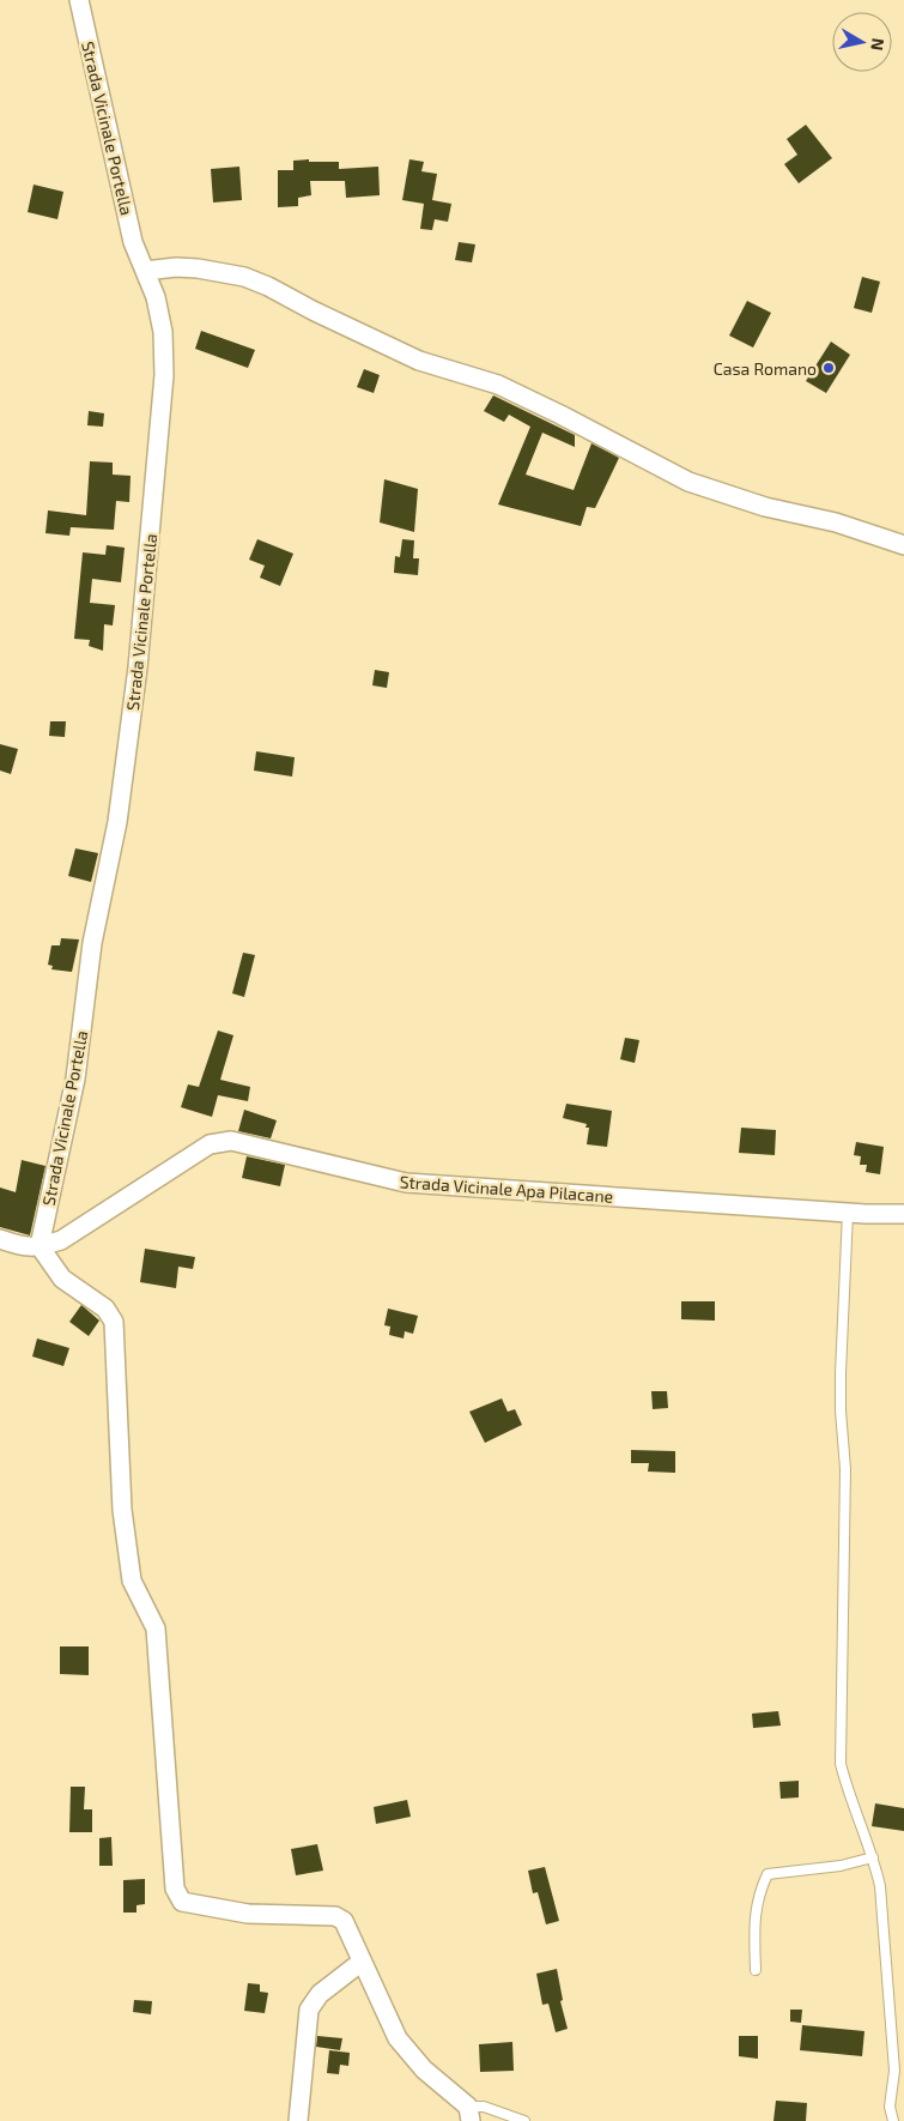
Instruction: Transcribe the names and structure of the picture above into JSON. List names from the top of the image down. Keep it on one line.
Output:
{"streets":{"street":["Strada Vicinale Portella","Strada Vicinale Apa Pilacane"]},"crossings":[["Strada Vicinale Portella","Strada Vicinale Apa Pilacane"]],"places":["Casa Romano"],"north":"right"}
